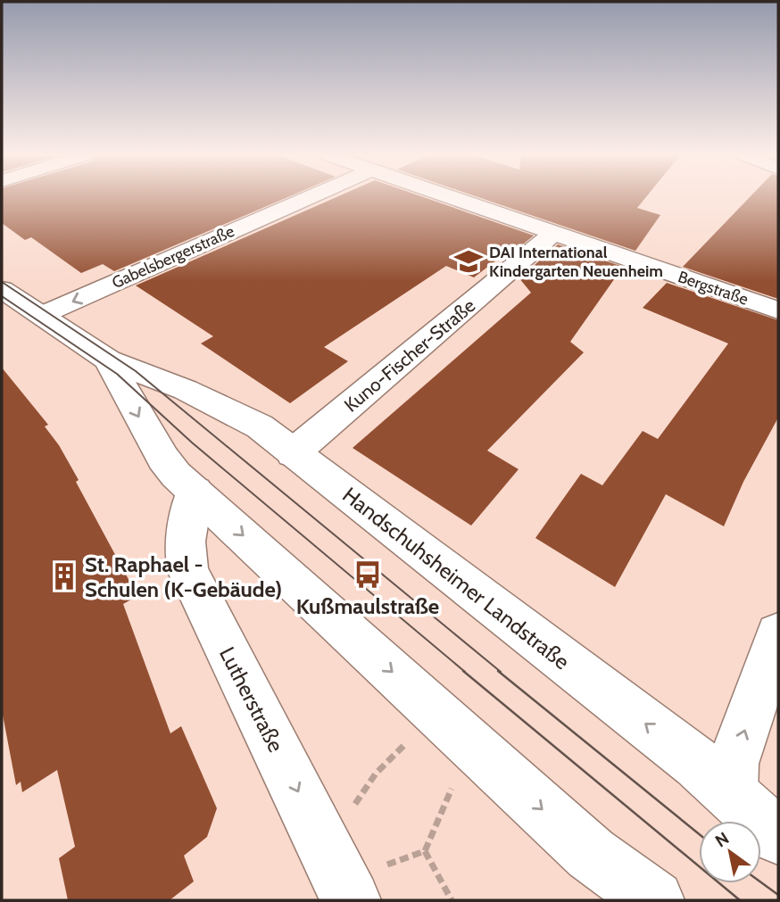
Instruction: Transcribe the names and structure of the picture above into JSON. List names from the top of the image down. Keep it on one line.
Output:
{"streets":{"street":["Gabelsbergerstraße","Bergstraße","Kuno-Fischer-Straße","Handschuhsheimer Landstraße","Lutherstraße"]},"crossings":[["Gabelsbergerstraße","Handschuhsheimer Landstraße"],["Bergstraße","Kuno-Fischer-Straße"],["Kuno-Fischer-Straße","Handschuhsheimer Landstraße"],["Handschuhsheimer Landstraße","Lutherstraße"]],"one_way":["Gabelsbergerstraße","Lutherstraße"],"places":{"school or university":["DAI International Kindergarten Neuenheim"],"bus stop":["Kußmaulstraße"],"building":["St. Raphael - Schulen (K-Gebäude)"]},"north":"top left"}
